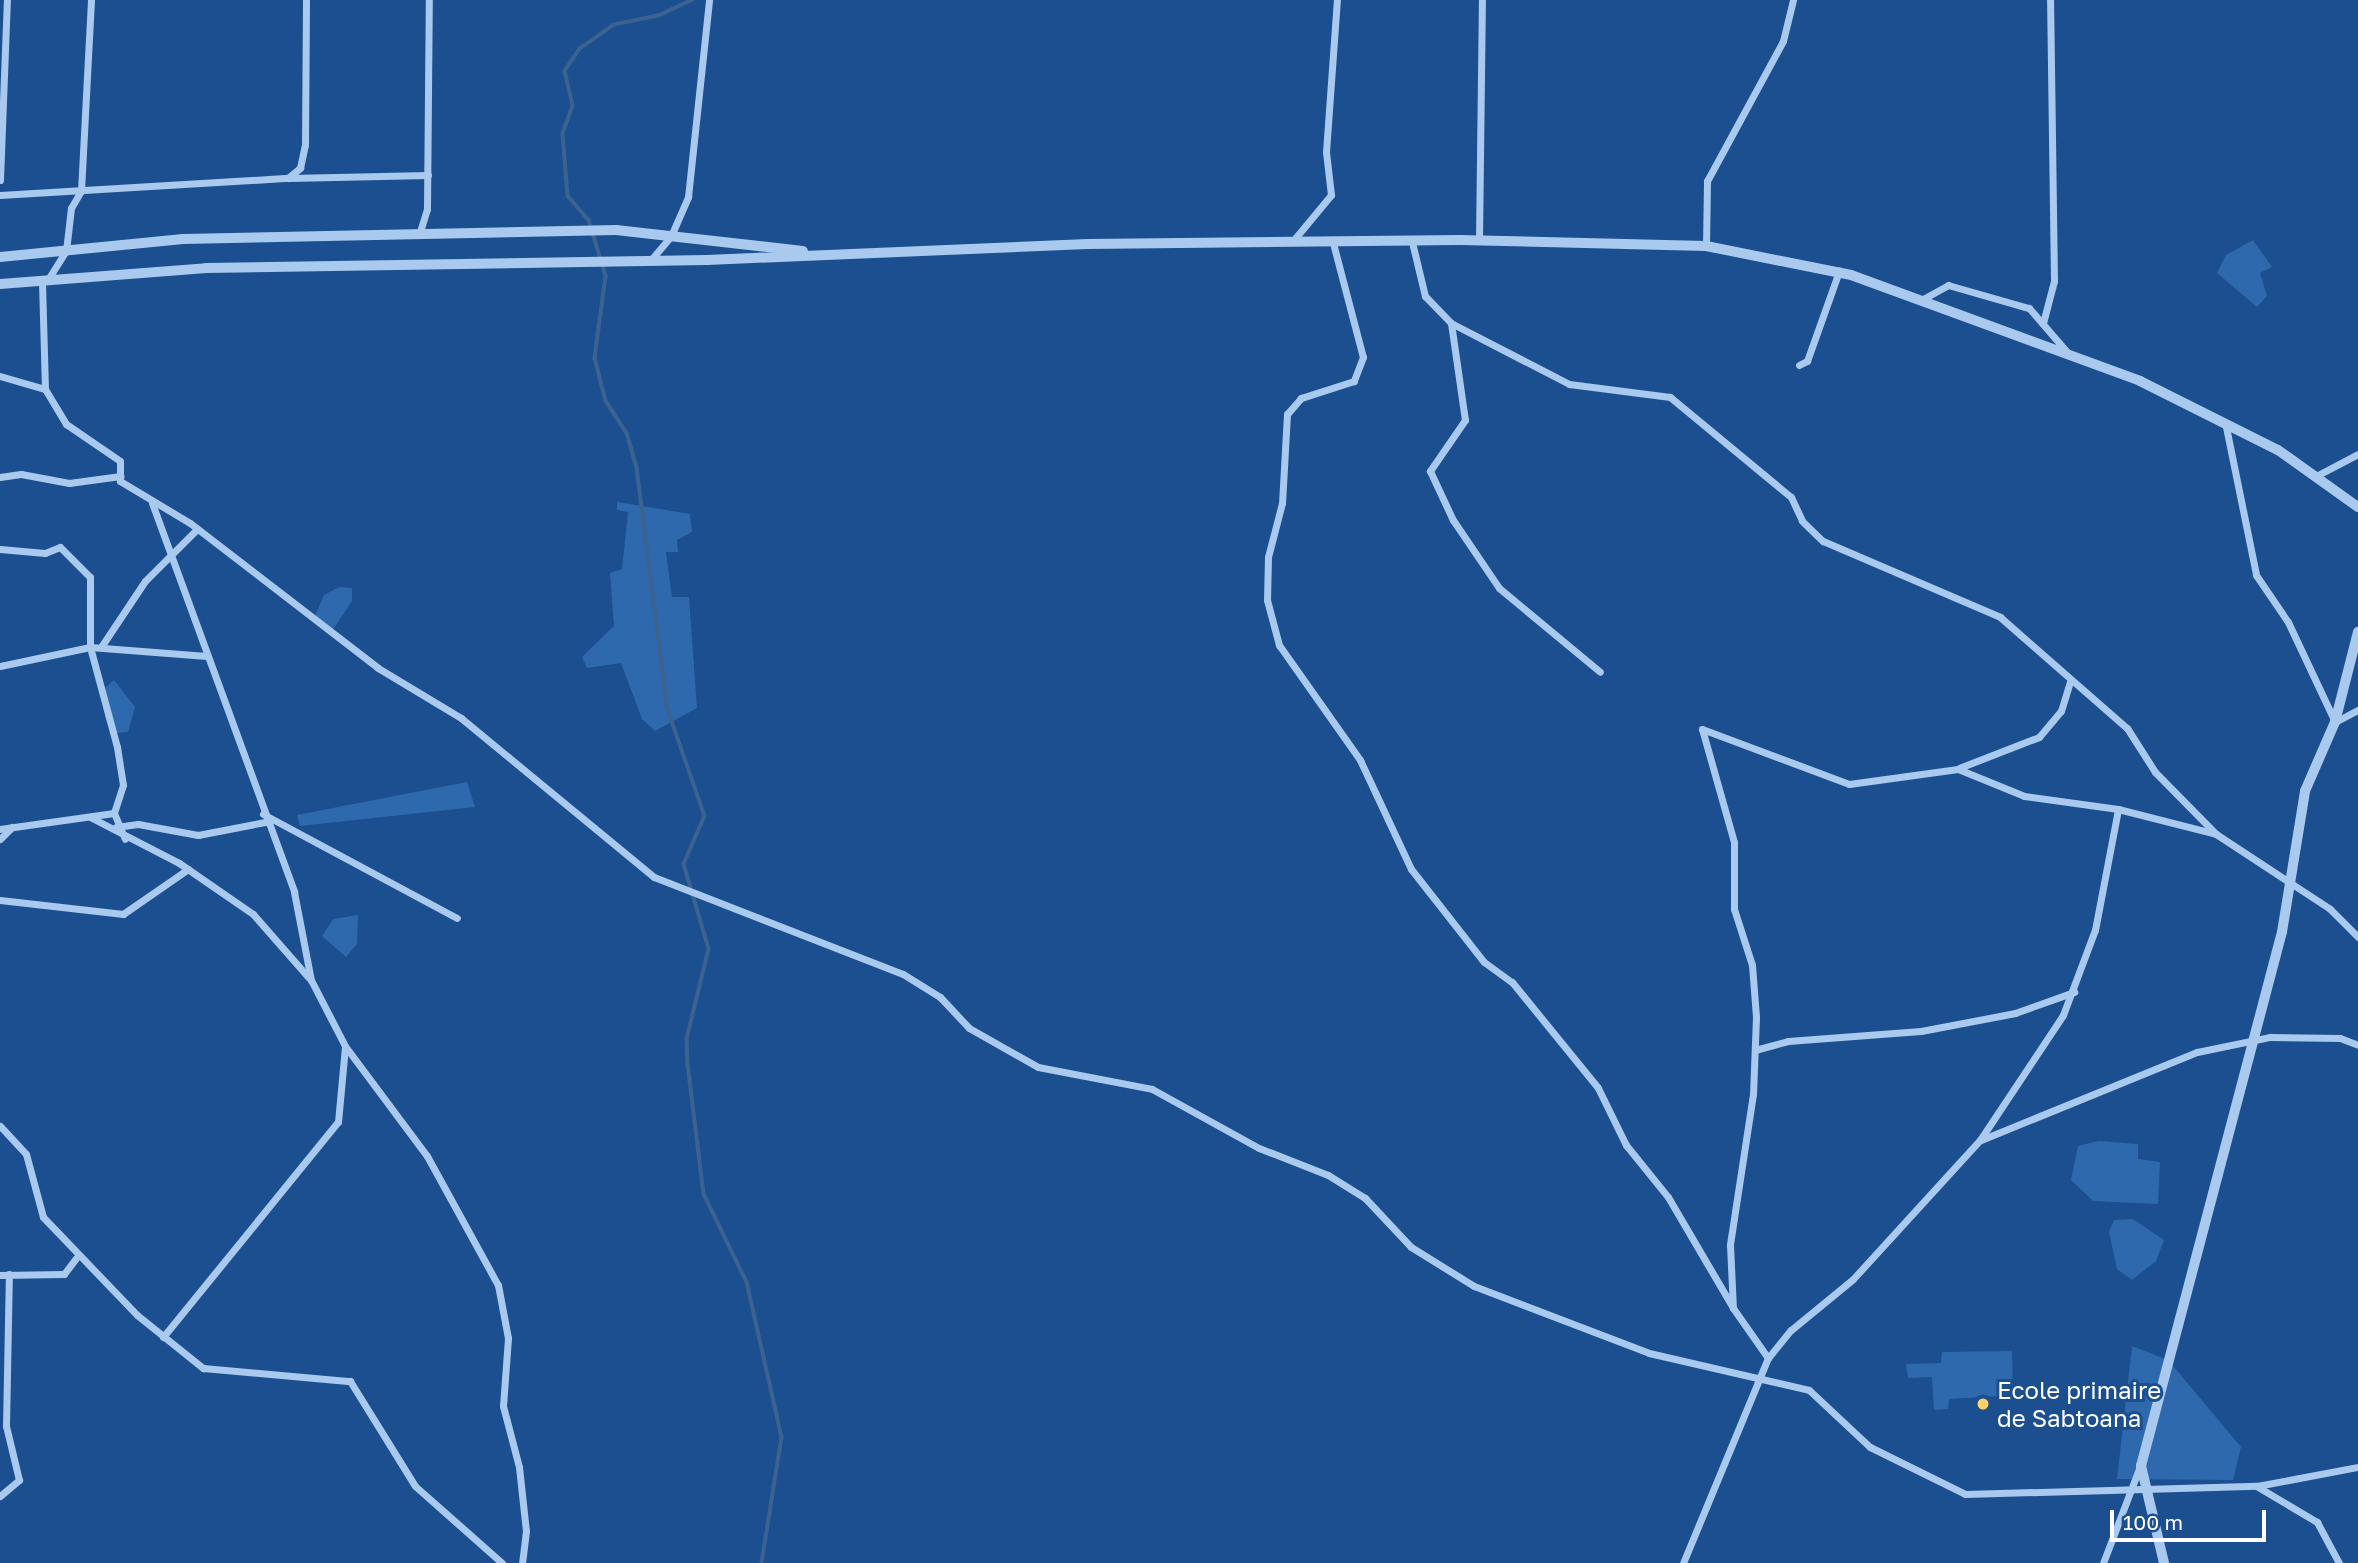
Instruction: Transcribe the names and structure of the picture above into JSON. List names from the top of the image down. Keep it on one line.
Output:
{"places":["Ecole primaire de Sabtoana"],"scale_bar":"100 m"}
